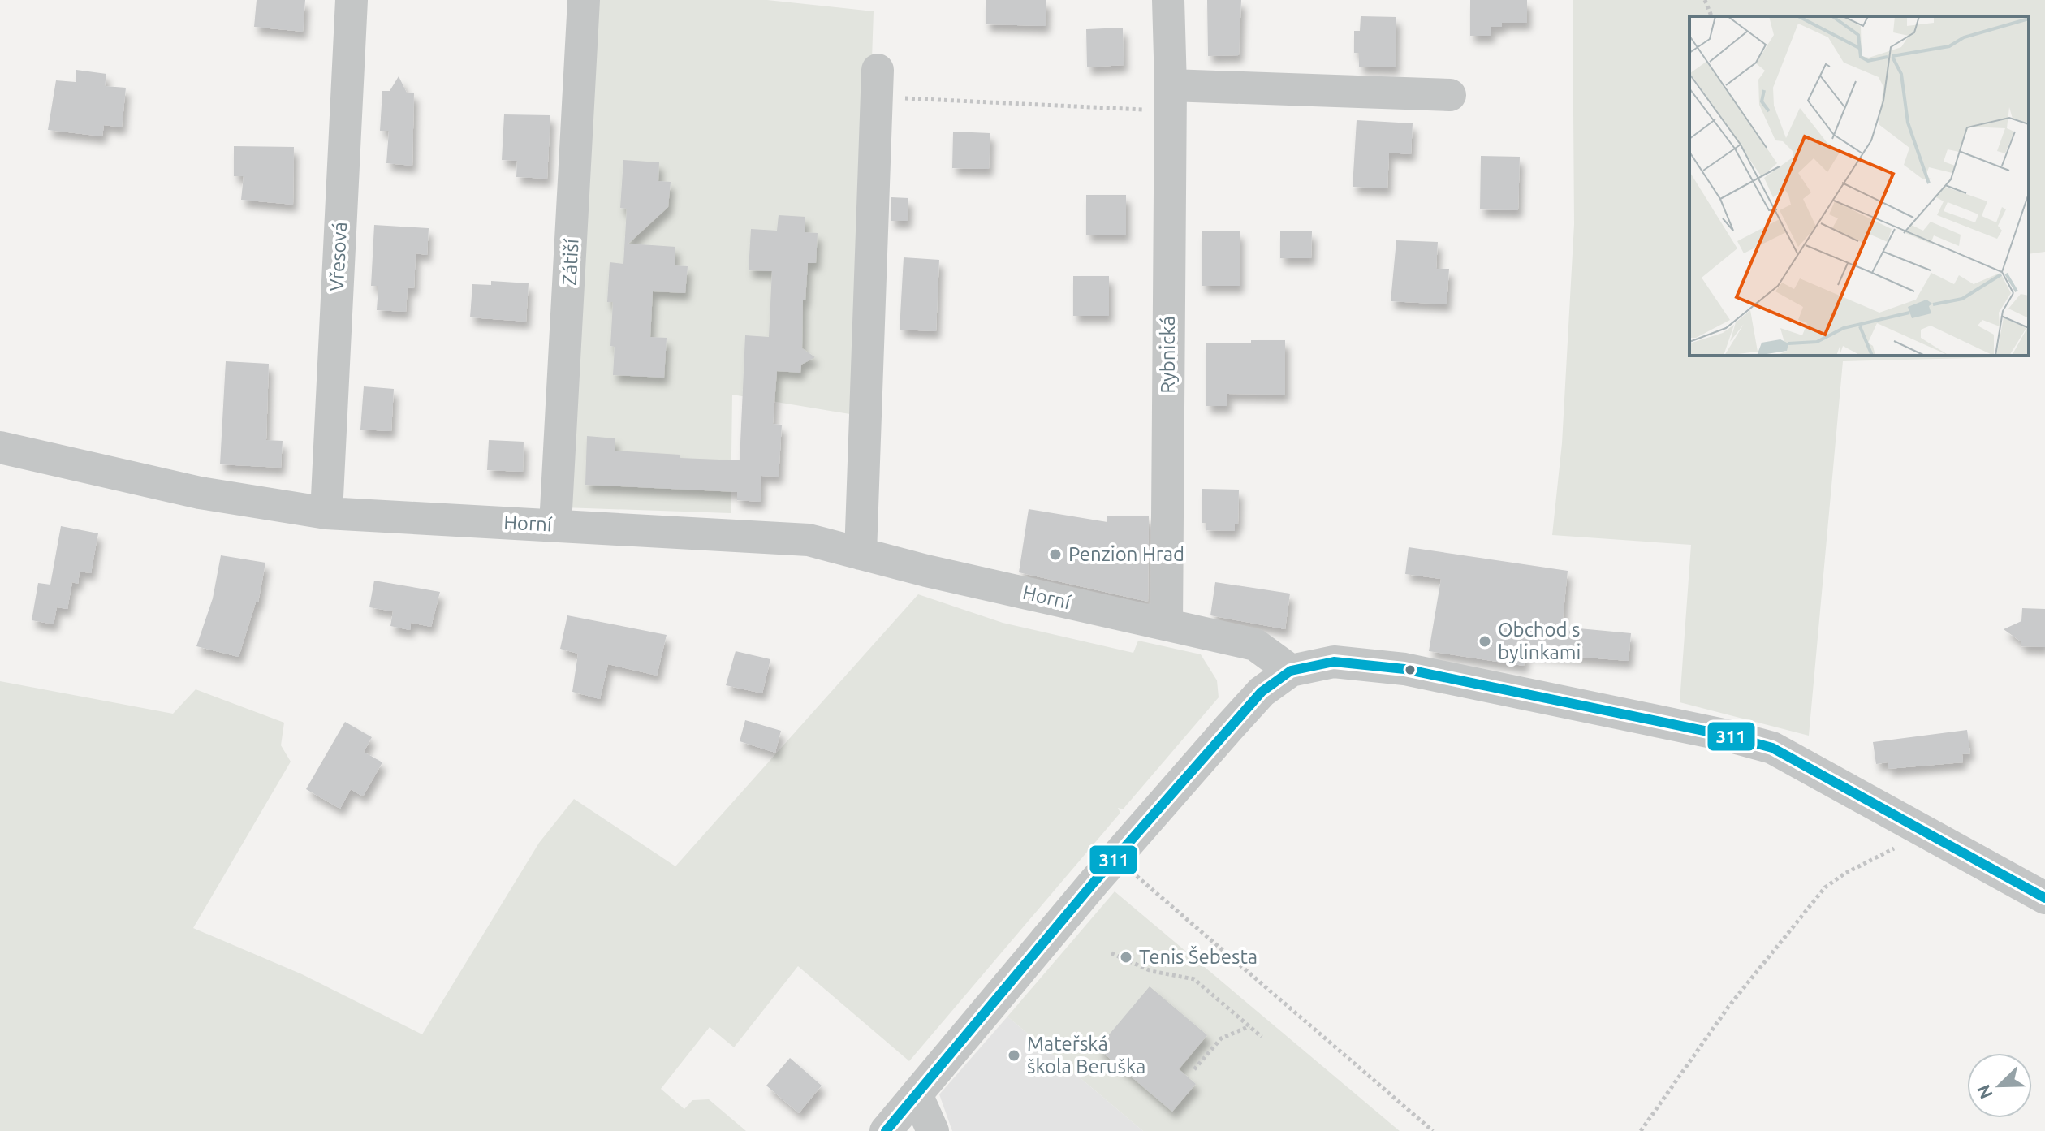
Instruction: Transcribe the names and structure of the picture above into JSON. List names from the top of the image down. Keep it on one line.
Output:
{"streets":{"street":["Vřesová","Zátiší","Rybnická","Horní"]},"crossings":[["Vřesová","Horní"],["Zátiší","Horní"],["Rybnická","Horní"]],"places":["Penzion Hrad","Obchod s bylinkami","Tenis Šebesta","Mateřská škola Beruška"],"lines":["transit line 311"],"north":"bottom left"}
